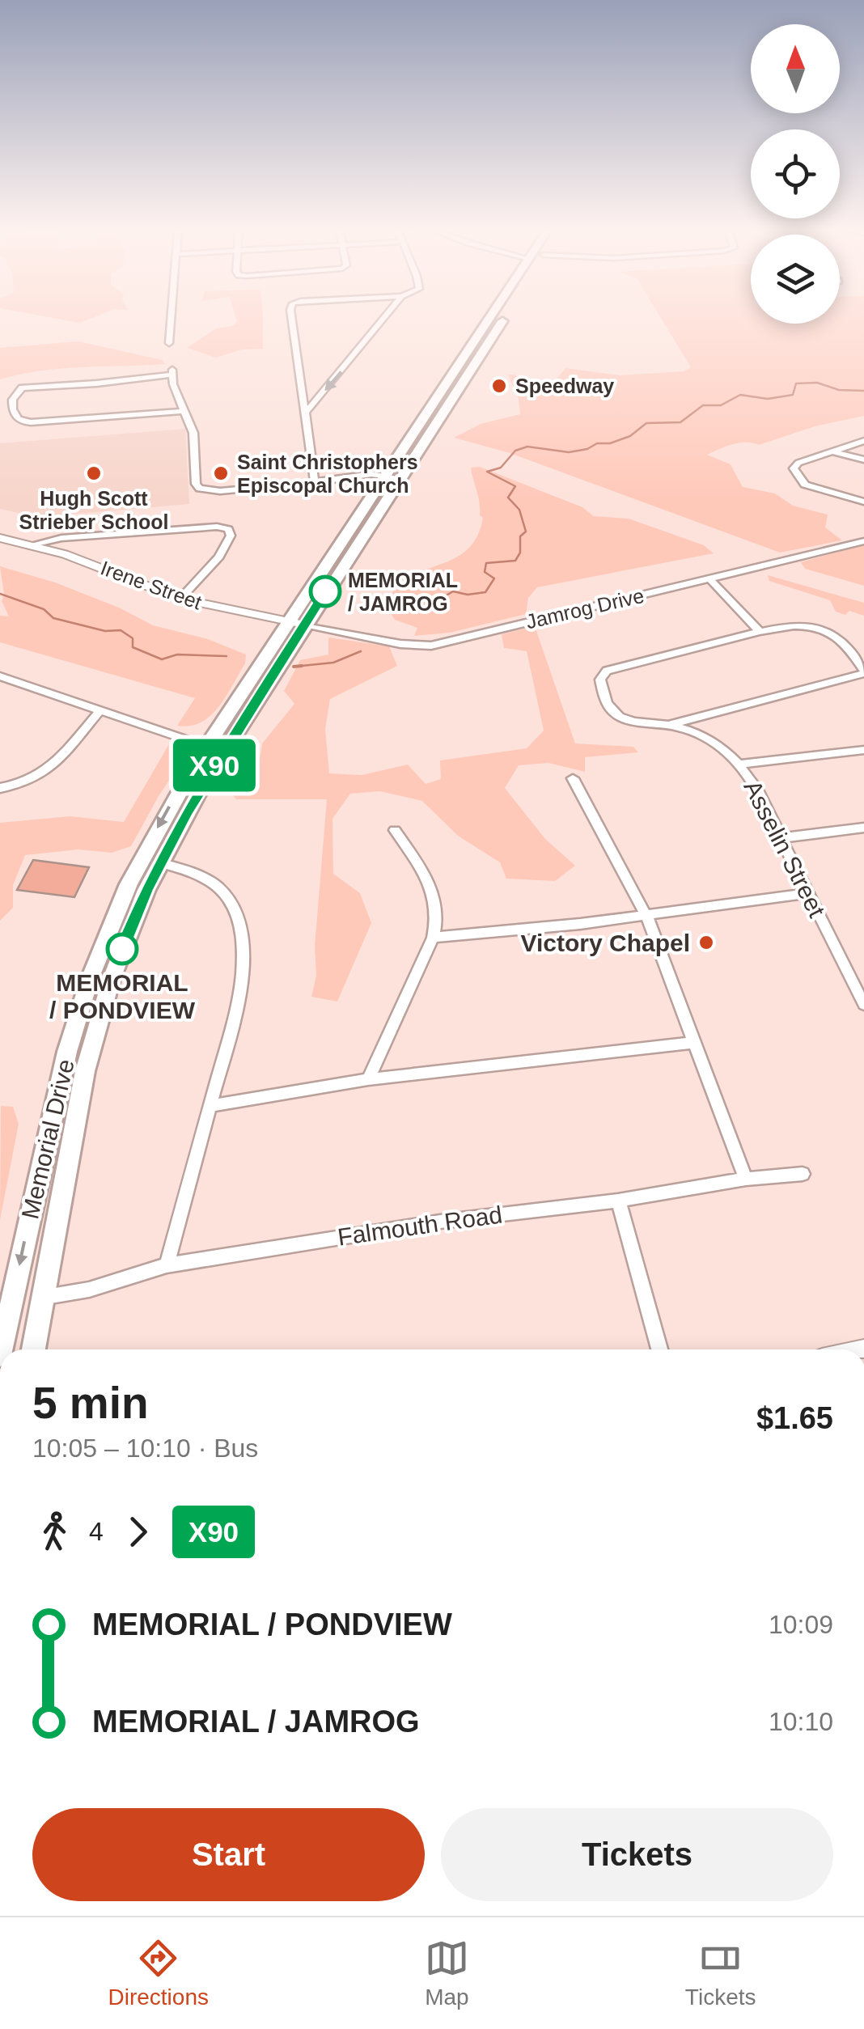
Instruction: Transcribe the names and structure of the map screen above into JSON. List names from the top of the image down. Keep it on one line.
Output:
{"streets":{"main road":["Memorial Drive"],"street":["Irene Street","Jamrog Drive","Asselin Street","Falmouth Road"]},"crossings":[["Irene Street","Jamrog Drive"],["Irene Street","Memorial Drive"],["Jamrog Drive","Memorial Drive"],["Memorial Drive","Falmouth Road"]],"places":["Speedway","Hugh Scott Strieber School","Saint Christophers Episcopal Church","MEMORIAL / JAMROG","Victory Chapel","MEMORIAL / PONDVIEW"],"lines":["bus line X90"],"north":"top","page":{"on_map":"X90","heading":["5 min","10:05 – 10:10 · Bus","$1.65"],"legs":["4","X90"],"list":[{"name":"MEMORIAL / PONDVIEW","value":"10:09"},{"name":"MEMORIAL / JAMROG","value":"10:10"}],"buttons":["Start","Tickets"],"tabs":["Directions","Map","Tickets"]}}
